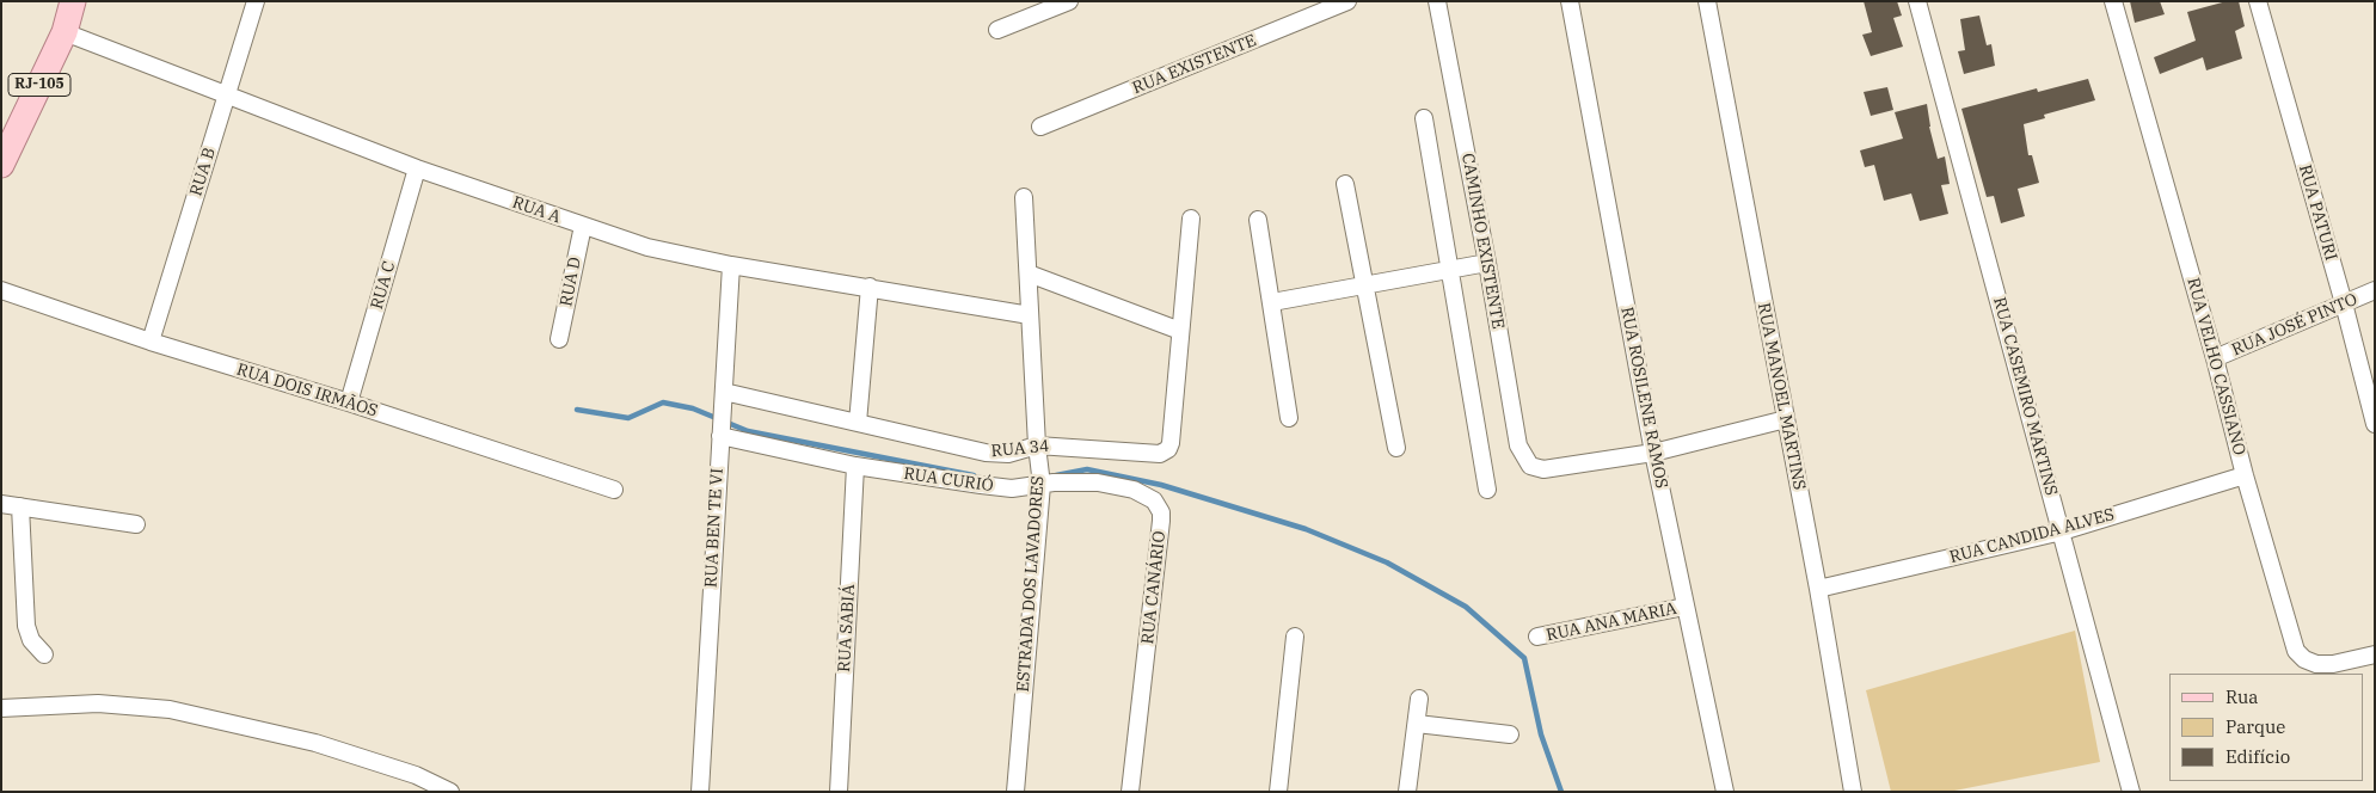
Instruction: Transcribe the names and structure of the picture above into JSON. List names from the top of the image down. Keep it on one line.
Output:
{"streets":{"main road":["RJ-105"],"street":["RUA EXISTENTE","RUA B","RUA A","RUA PATURI","CAMINHO EXISTENTE","RUA D","RUA C","RUA JOSÉ PINTO","RUA VELHO CASSIANO","RUA DOIS IRMÃOS","RUA MANOEL MARTINS","RUA CASEMIRO MARTINS","RUA ROSILENE RAMOS","RUA 34","RUA CURIÓ","RUA BEN TE VI","RUA CANDIDA ALVES","ESTRADA DOS LAVADORES","RUA CANÁRIO","RUA ANA MARIA","RUA SABIÁ"]},"crossings":[["RJ-105","RUA A"],["RUA B","RUA A"],["RUA B","RUA DOIS IRMÃOS"],["RUA A","RUA D"],["RUA A","RUA C"],["RUA A","RUA BEN TE VI"],["RUA A","ESTRADA DOS LAVADORES"],["RUA PATURI","RUA JOSÉ PINTO"],["CAMINHO EXISTENTE","RUA ROSILENE RAMOS"],["RUA C","RUA DOIS IRMÃOS"],["RUA JOSÉ PINTO","RUA VELHO CASSIANO"],["RUA VELHO CASSIANO","RUA CANDIDA ALVES"],["RUA MANOEL MARTINS","RUA CANDIDA ALVES"],["RUA CASEMIRO MARTINS","RUA CANDIDA ALVES"],["RUA ROSILENE RAMOS","RUA ANA MARIA"],["RUA 34","RUA BEN TE VI"],["RUA 34","ESTRADA DOS LAVADORES"],["RUA CURIÓ","ESTRADA DOS LAVADORES"],["RUA CURIÓ","RUA CANÁRIO"],["RUA CURIÓ","RUA SABIÁ"],["ESTRADA DOS LAVADORES","RUA CANÁRIO"]],"legend":["Rua","Parque","Edifício"]}
